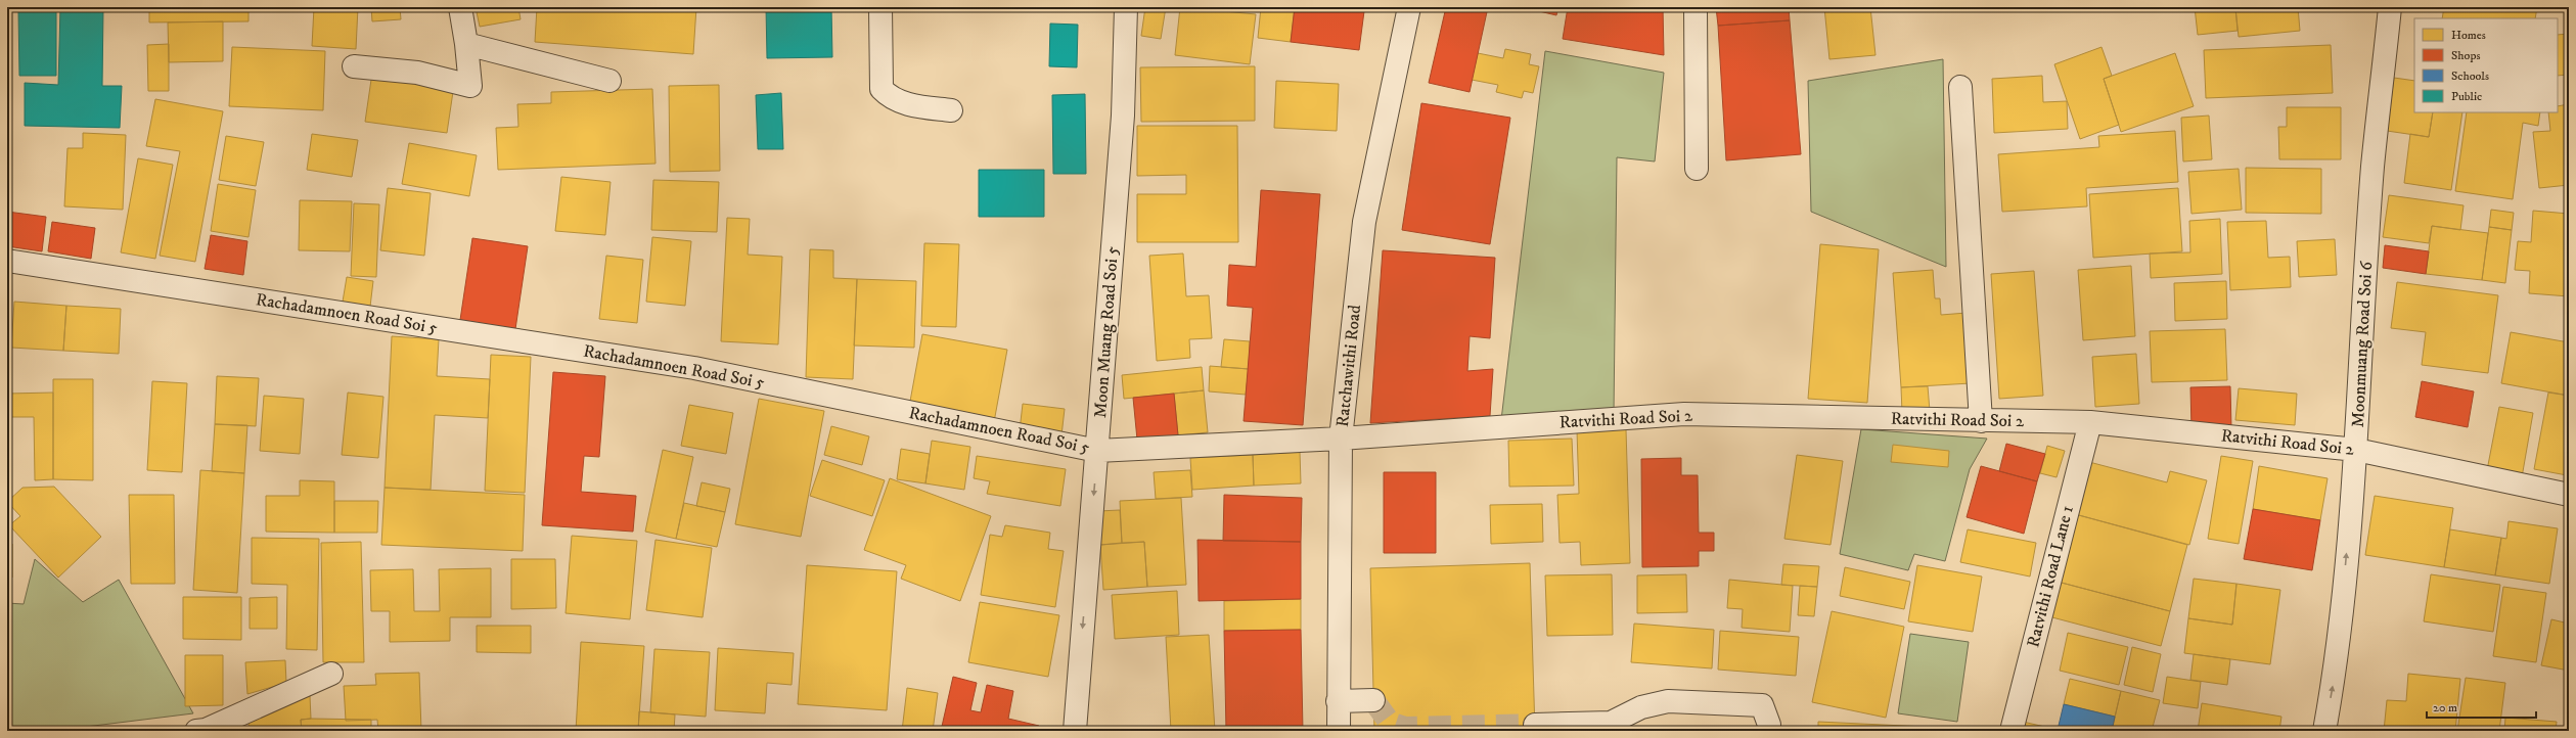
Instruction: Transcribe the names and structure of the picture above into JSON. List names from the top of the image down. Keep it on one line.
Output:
{"streets":{"street":["Rachadamnoen Road Soi 5","Moon Muang Road Soi 5","Moonmuang Road Soi 6","Ratchawithi Road","Ratvithi Road Soi 2","Ratvithi Road Lane 1"]},"crossings":[["Rachadamnoen Road Soi 5","Moon Muang Road Soi 5"],["Rachadamnoen Road Soi 5","Ratchawithi Road"],["Rachadamnoen Road Soi 5","Ratvithi Road Soi 2"],["Moonmuang Road Soi 6","Ratvithi Road Soi 2"],["Ratchawithi Road","Ratvithi Road Soi 2"],["Ratvithi Road Soi 2","Ratvithi Road Lane 1"]],"one_way":["Moon Muang Road Soi 5","Moonmuang Road Soi 6"],"legend":["Homes","Shops","Schools","Public"],"scale_bar":"20 m"}
